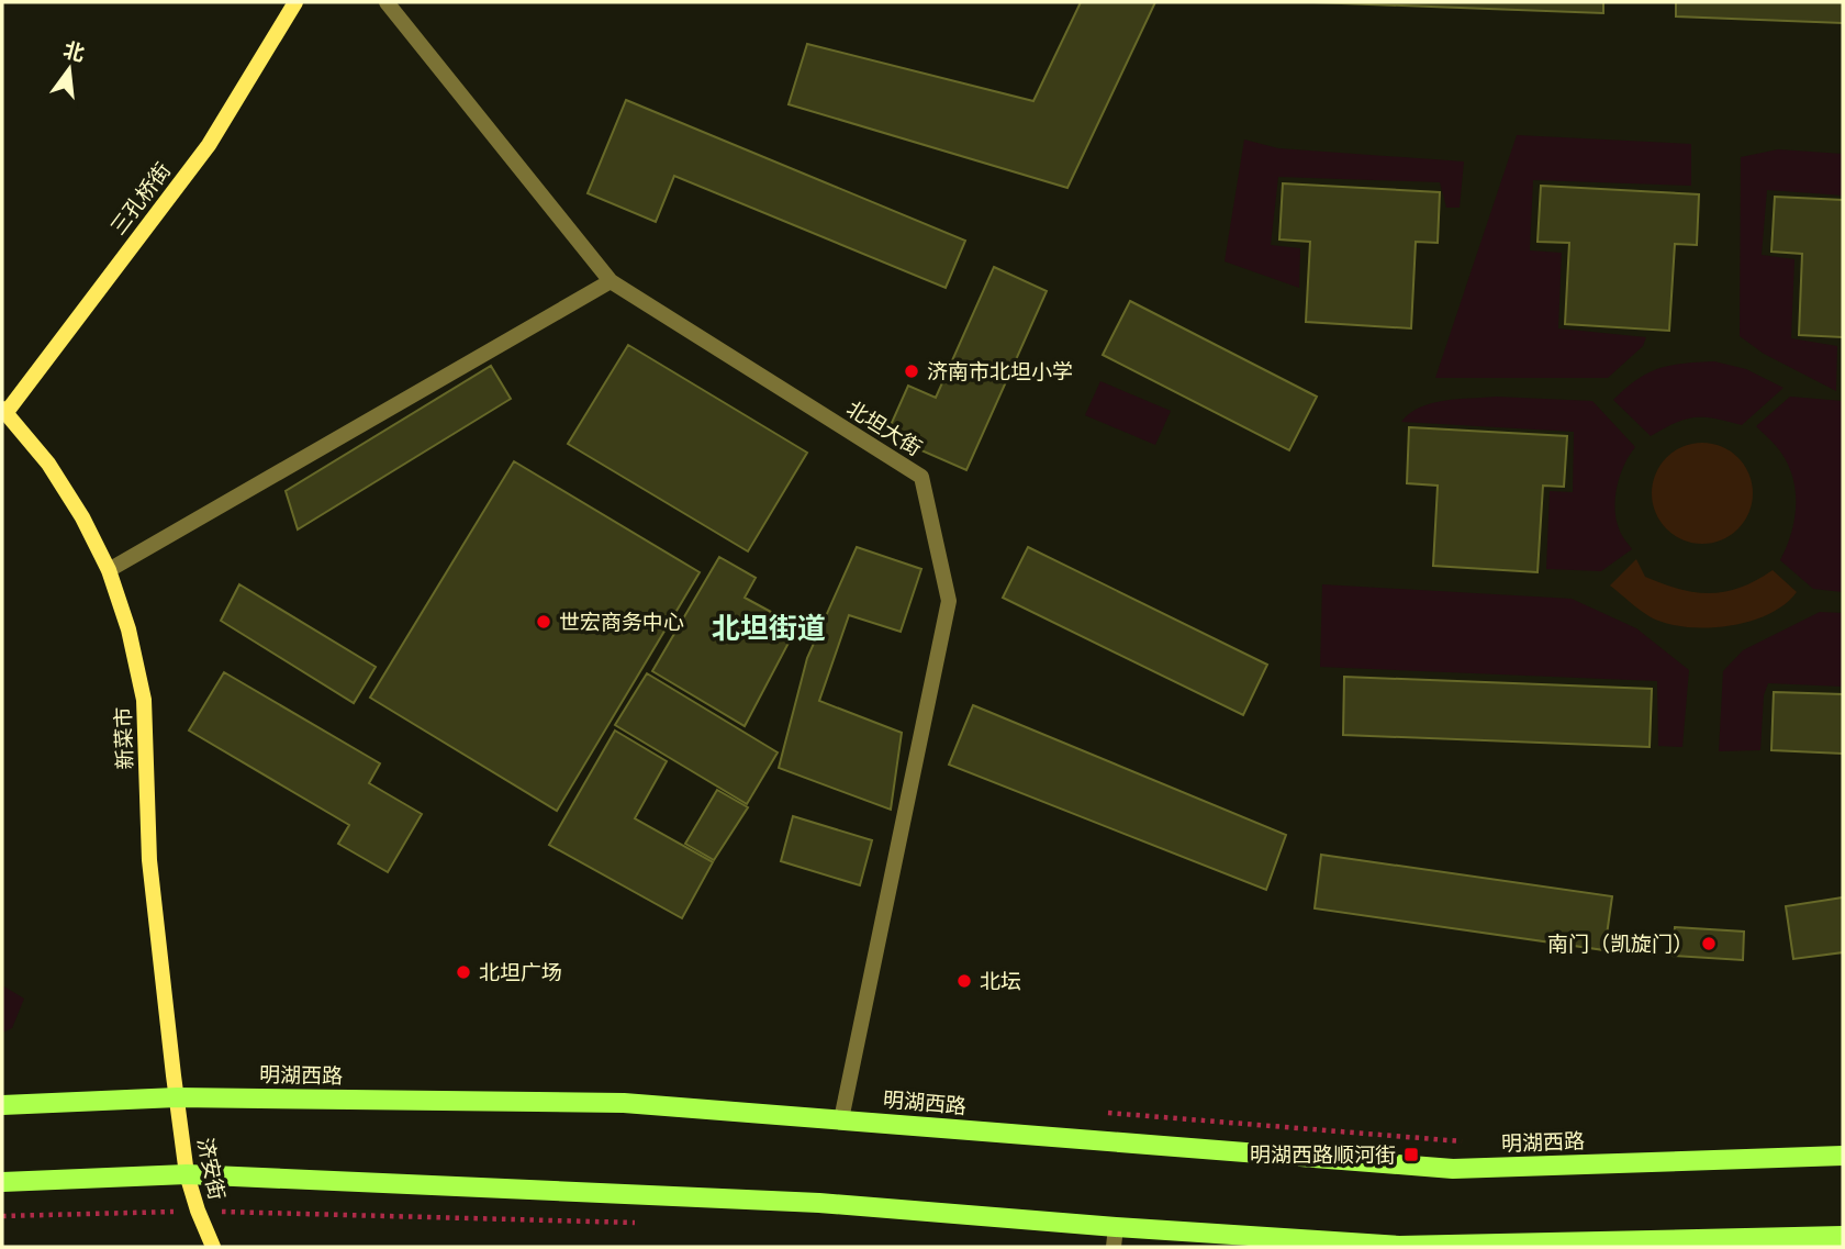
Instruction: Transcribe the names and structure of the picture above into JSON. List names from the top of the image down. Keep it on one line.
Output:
{"streets":{"main road":["三孔桥街","新菜市","明湖西路","济安街"],"street":["北坦大街"]},"crossings":[["三孔桥街","新菜市"],["北坦大街","明湖西路"],["新菜市","明湖西路"],["新菜市","济安街"],["明湖西路","济安街"]],"districts":["北坦街道"],"places":{"other":["济南市北坦小学","世宏商务中心","南门（凯旋门）","北坦广场","北坛"],"transit":["明湖西路顺河街"]},"north":"top"}
